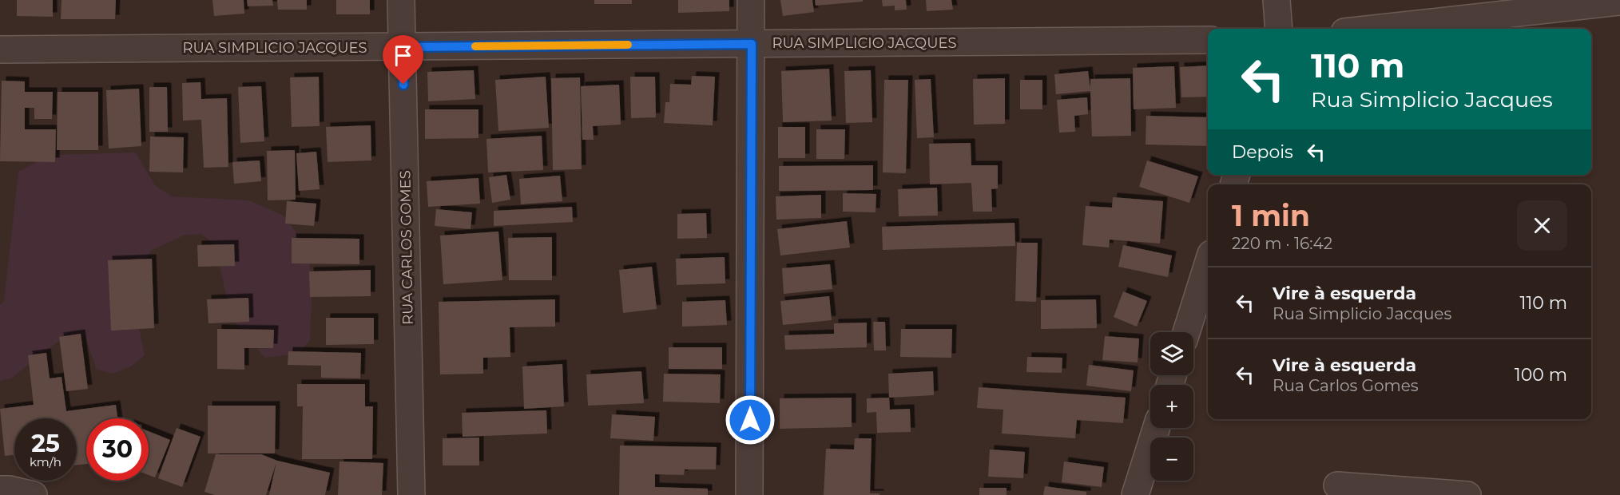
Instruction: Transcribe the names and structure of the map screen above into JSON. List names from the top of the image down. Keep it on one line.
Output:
{"streets":{"street":["RUA SIMPLICIO JACQUES","RUA CARLOS GOMES"]},"crossings":[["RUA SIMPLICIO JACQUES","RUA CARLOS GOMES"]],"page":{"turn":["110 m","Rua Simplicio Jacques"],"then":"Depois","heading":["1 min","220 m · 16:42"],"list":[{"name":"Vire à esquerda","note":"Rua Simplicio Jacques","value":"110 m"},{"name":"Vire à esquerda","note":"Rua Carlos Gomes","value":"100 m"}],"map_buttons":["+","−"],"speed":"25 km/h","limit":"30"}}
